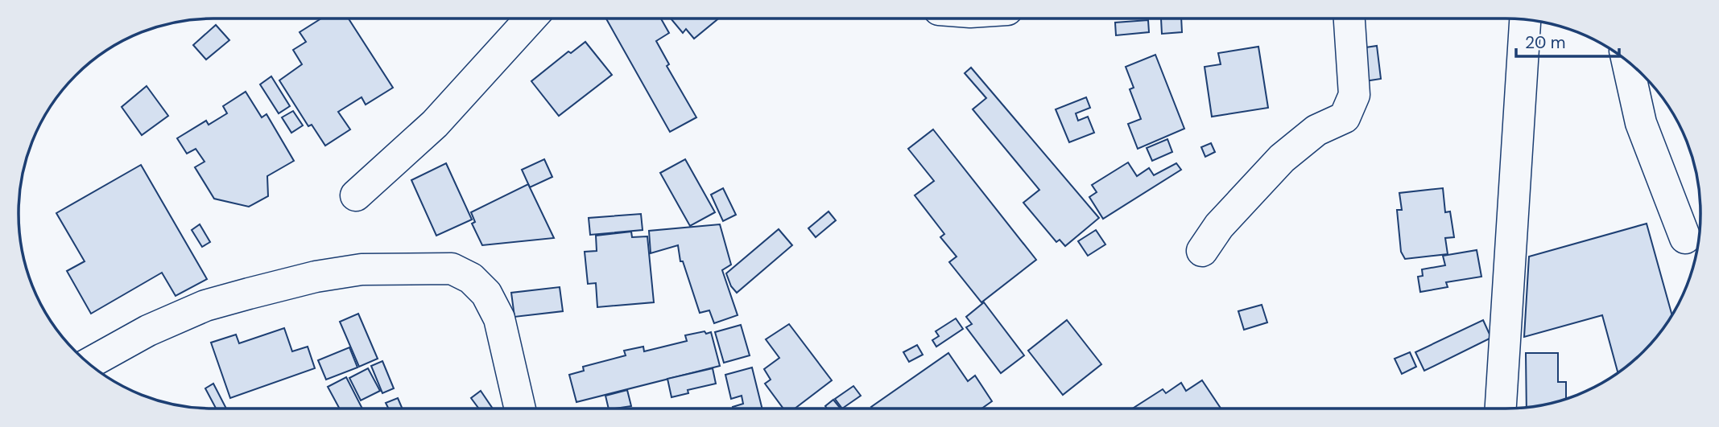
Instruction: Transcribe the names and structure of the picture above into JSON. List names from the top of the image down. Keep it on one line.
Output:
{"scale_bar":"20 m"}
